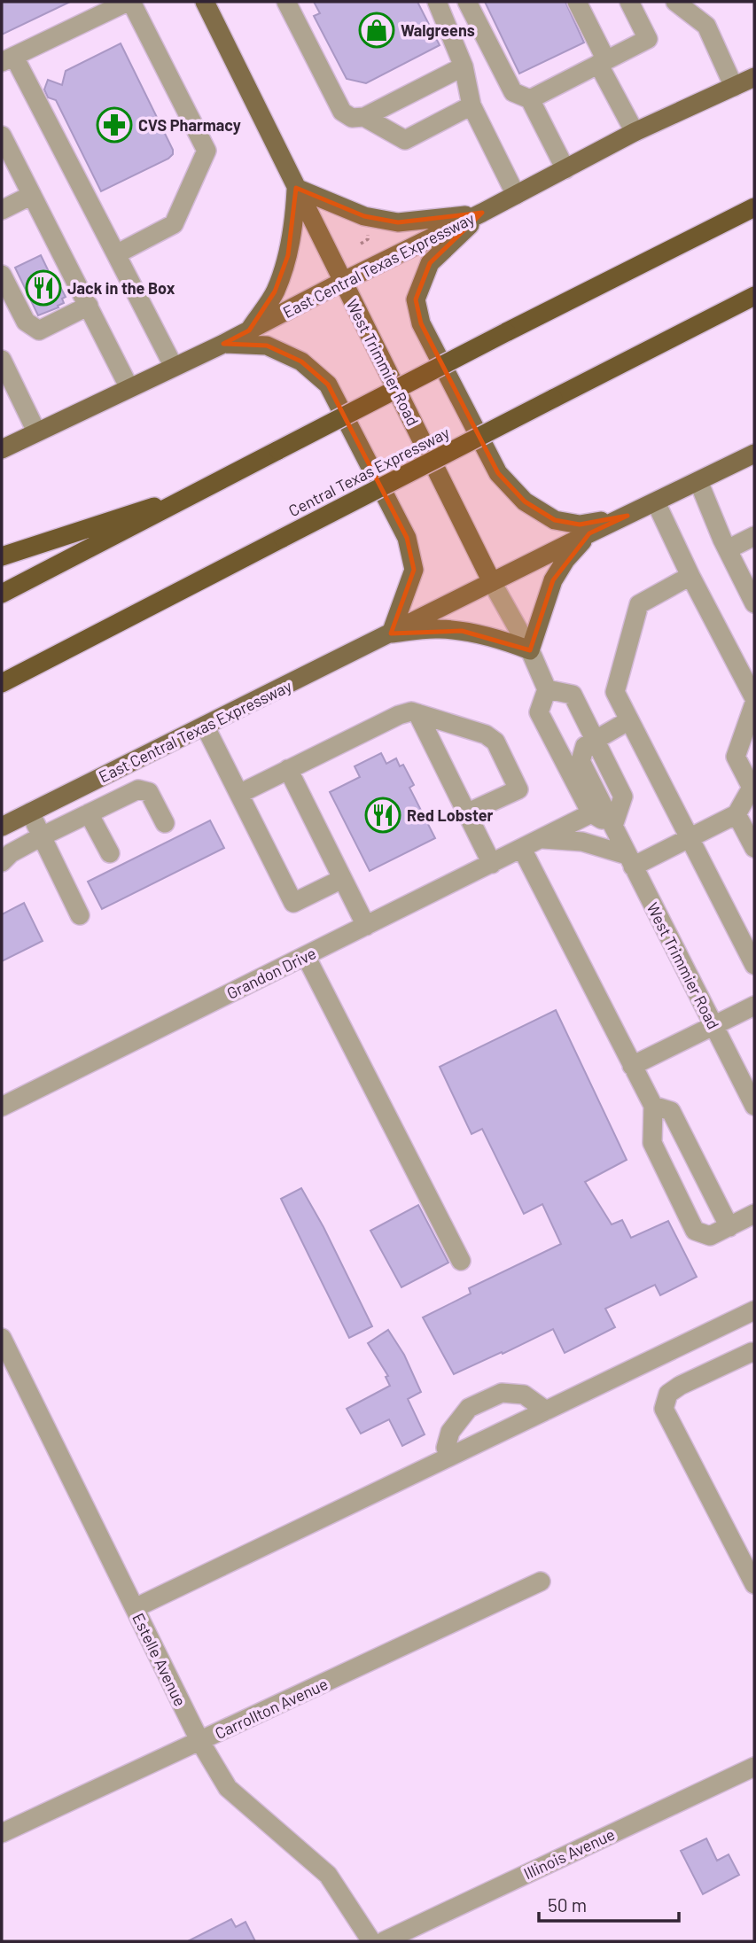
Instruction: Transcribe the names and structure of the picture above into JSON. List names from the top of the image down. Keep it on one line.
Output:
{"streets":{"highway":["Central Texas Expressway"],"main road":["East Central Texas Expressway","West Trimmier Road"],"street":["Grandon Drive","Estelle Avenue","Carrollton Avenue","Illinois Avenue"]},"crossings":[["East Central Texas Expressway","West Trimmier Road"],["Estelle Avenue","Carrollton Avenue"]],"places":{"shop":["Walgreens"],"pharmacy":["CVS Pharmacy"],"restaurant":["Jack in the Box","Red Lobster"]},"scale_bar":"50 m"}
